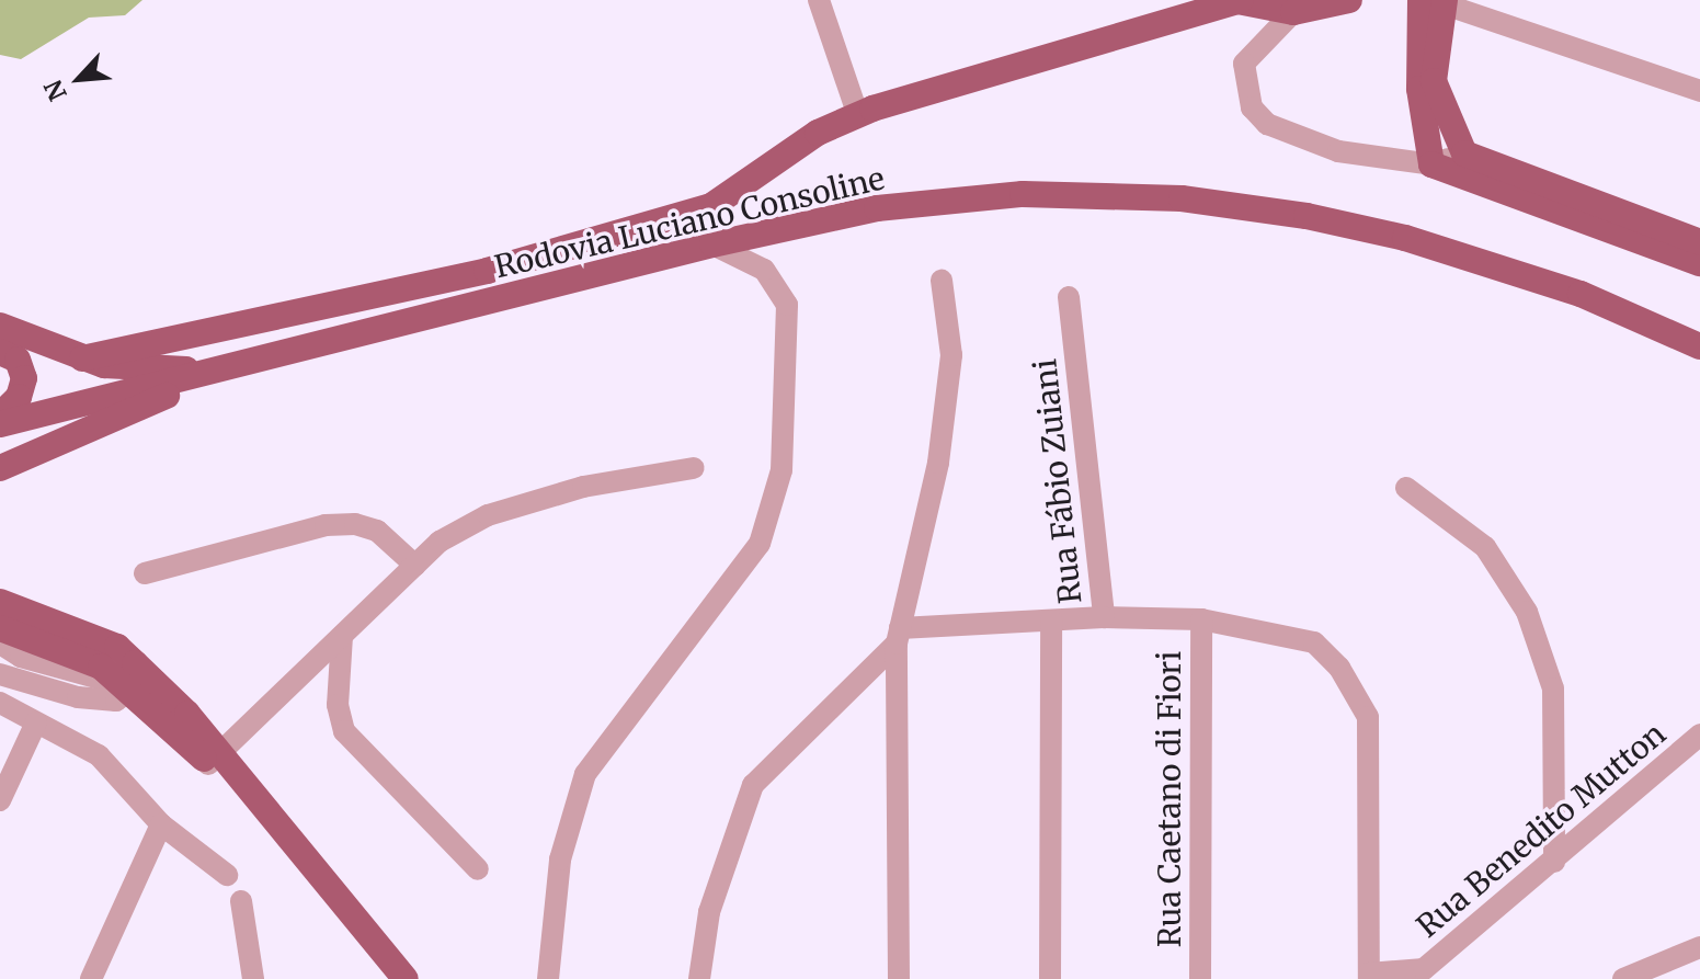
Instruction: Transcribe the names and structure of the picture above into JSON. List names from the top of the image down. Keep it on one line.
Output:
{"streets":{"main road":["Rodovia Luciano Consoline"],"street":["Rua Fábio Zuiani","Rua Caetano di Fiori","Rua Benedito Mutton"]},"crossings":[["Rua Fábio Zuiani","Rua Caetano di Fiori"],["Rua Fábio Zuiani","Rua Benedito Mutton"]],"north":"bottom left"}
